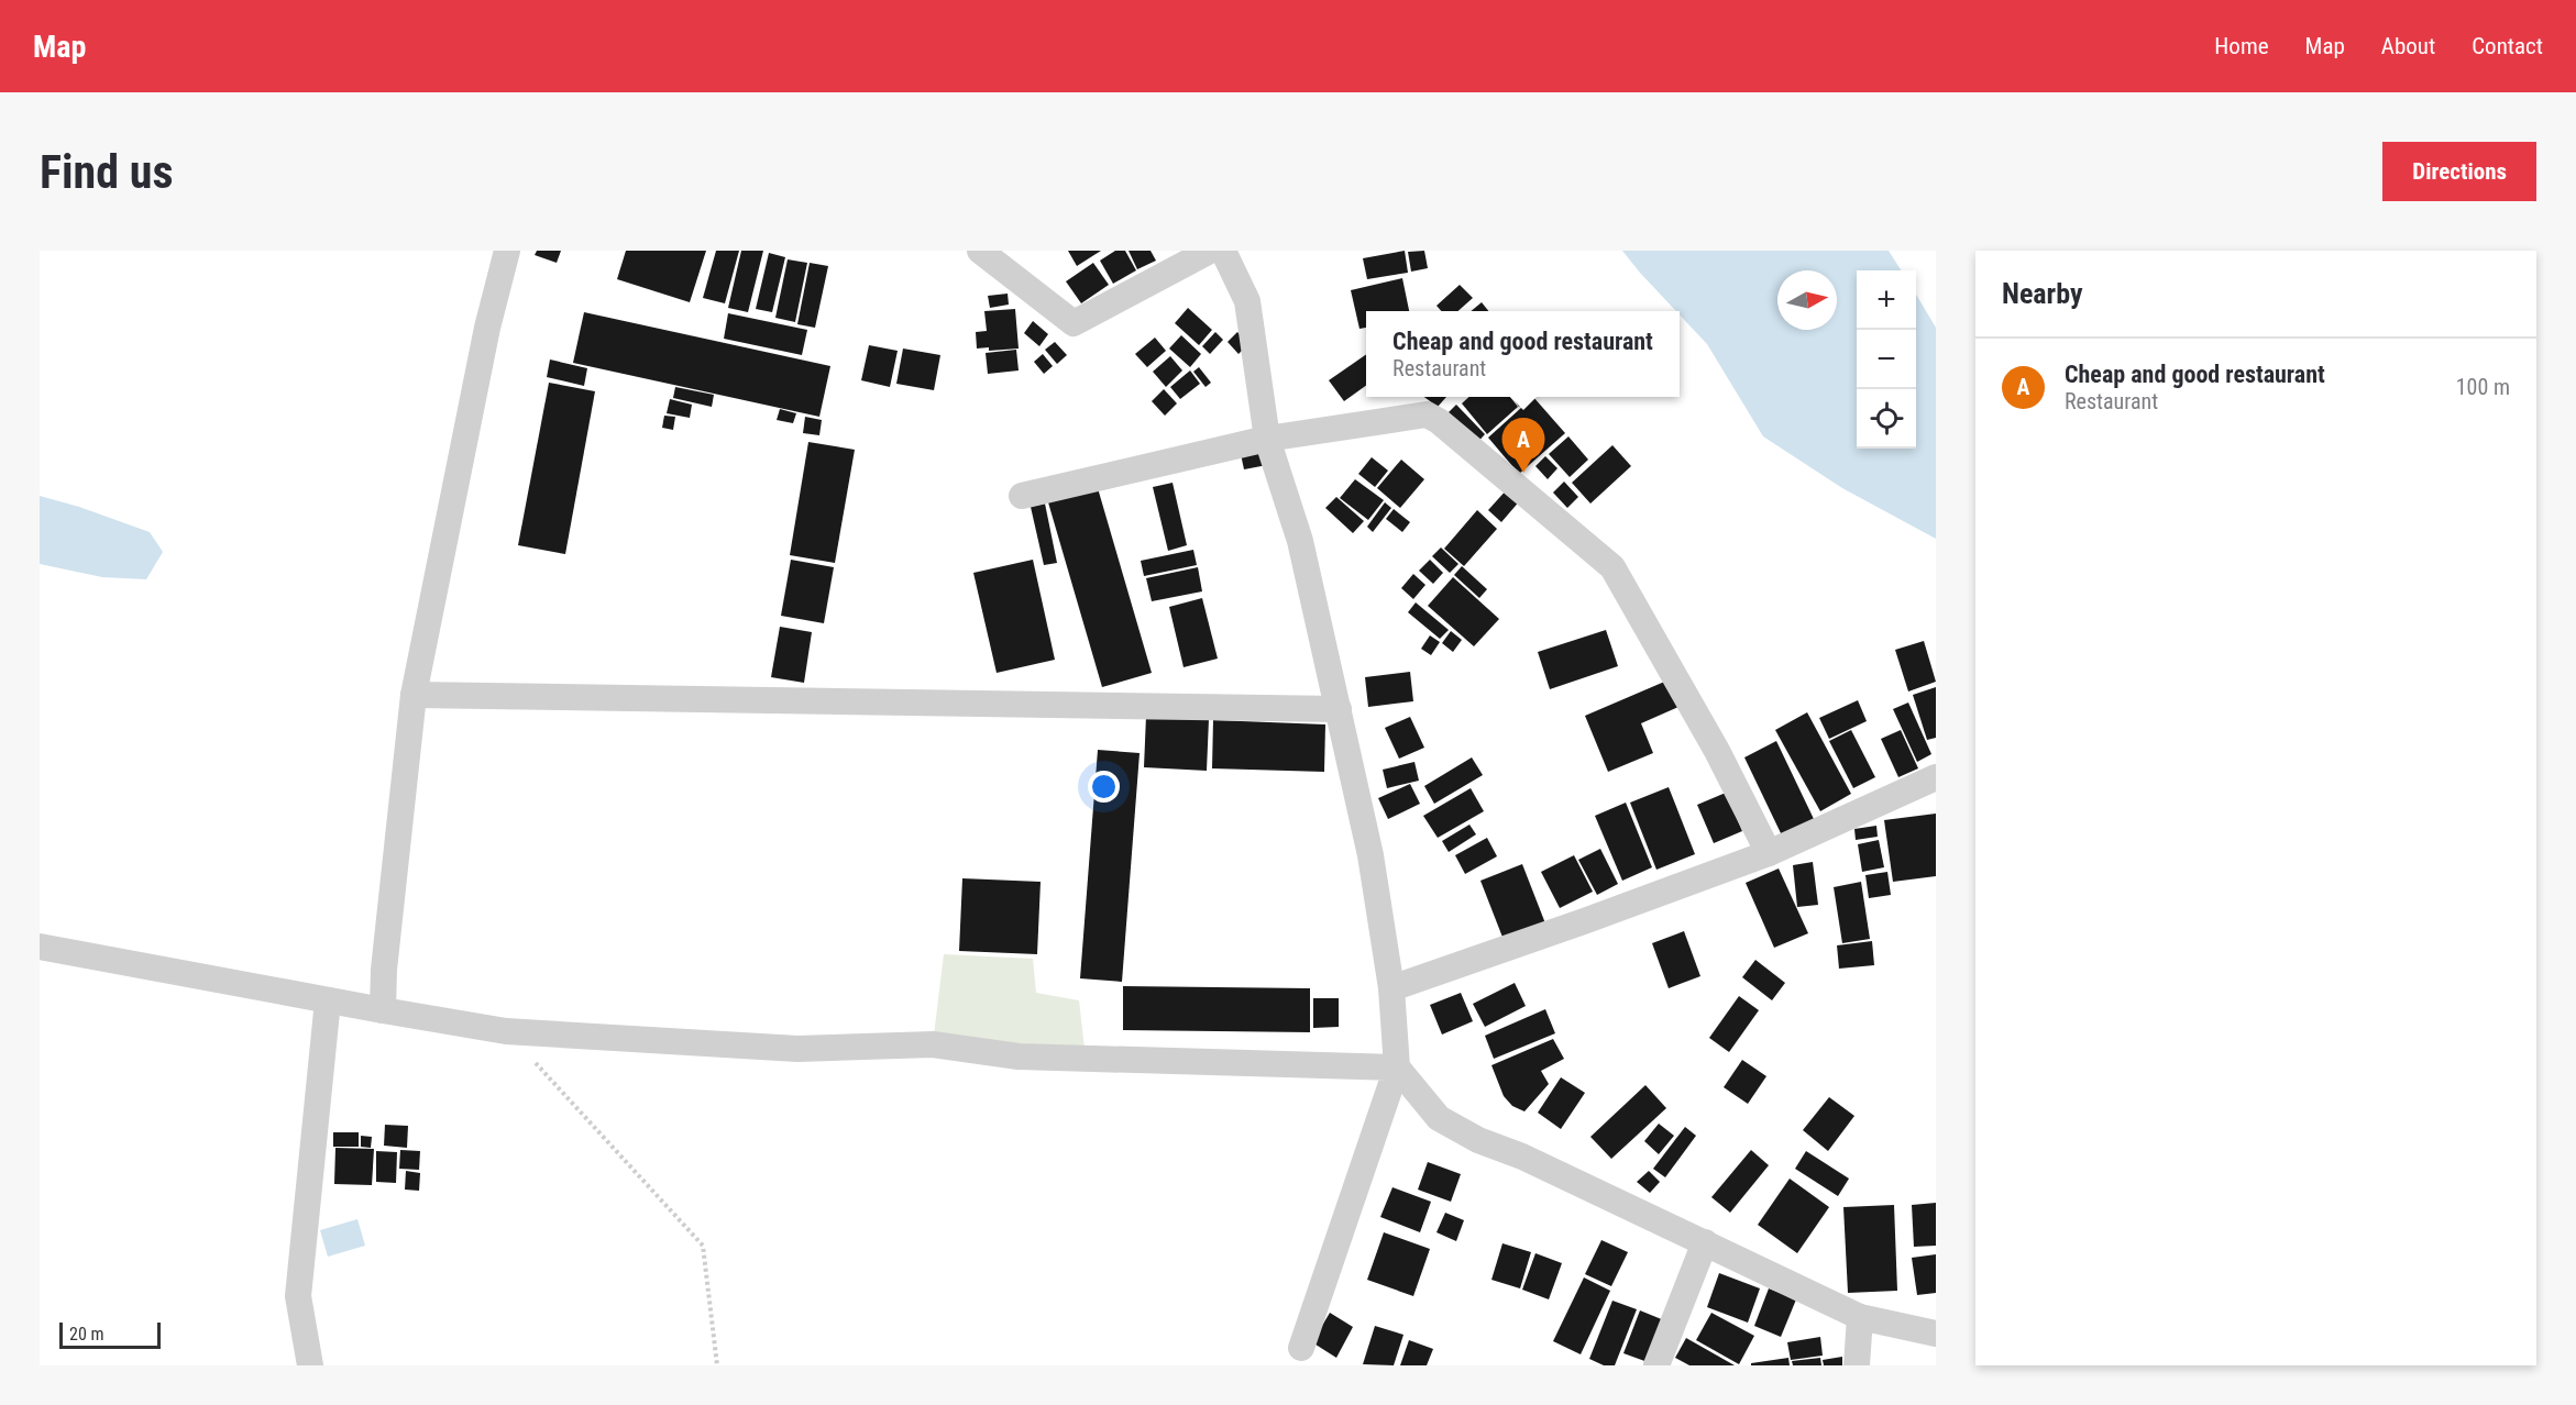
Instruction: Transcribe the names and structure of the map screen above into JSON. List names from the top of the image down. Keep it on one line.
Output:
{"scale_bar":"20 m","north":"right","page":{"header":"Map","nav":["Home","Map","About","Contact"],"buttons":"Directions","title":"Find us","heading":"Nearby","map_buttons":["+","−"],"popup":["Cheap and good restaurant","Restaurant"],"list":[{"mark":"A","name":"Cheap and good restaurant","note":"Restaurant","value":"100 m"}],"pins":"A","scale":"20 m"}}
